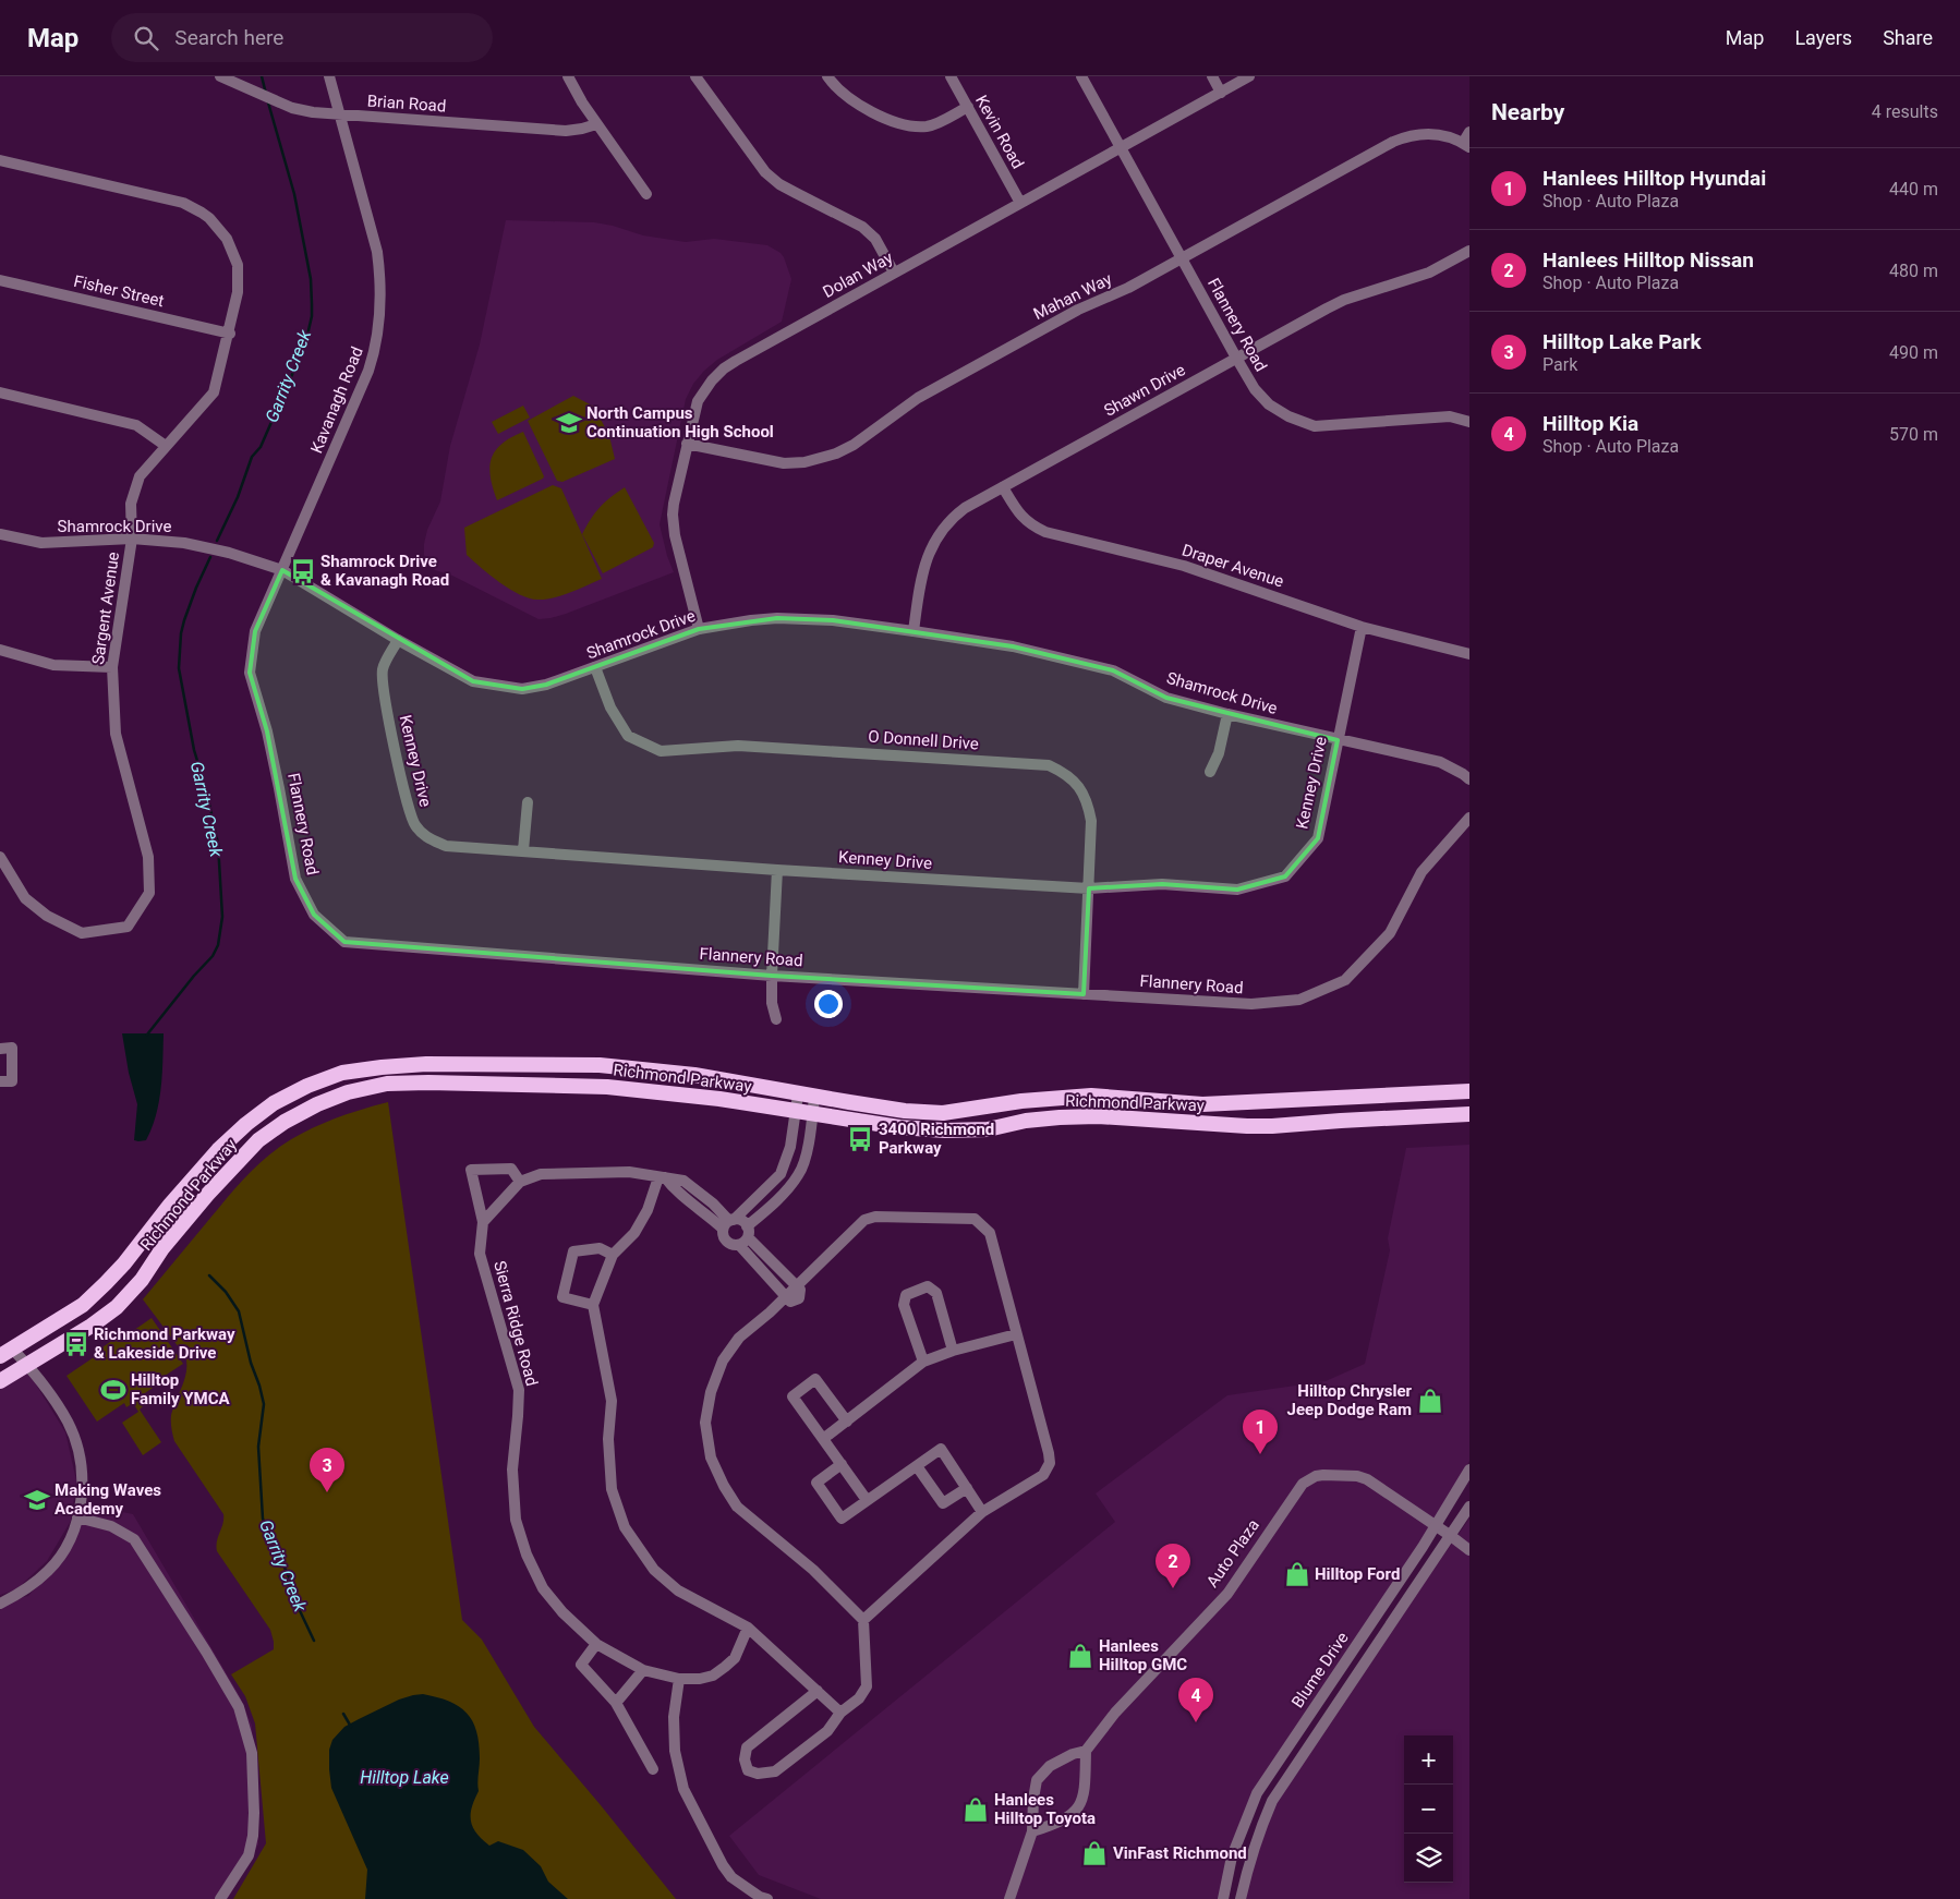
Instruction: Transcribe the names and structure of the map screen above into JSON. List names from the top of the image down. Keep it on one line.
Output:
{"streets":{"highway":["Richmond Parkway"],"street":["Brian Road","Kevin Road","Dolan Way","Fisher Street","Mahan Way","Flannery Road","Shawn Drive","Kavanagh Road","Shamrock Drive","Draper Avenue","Sargent Avenue","O Donnell Drive","Kenney Drive","Sierra Ridge Road","Auto Plaza","Blume Drive"]},"crossings":[["Brian Road","Kavanagh Road"],["Kevin Road","Dolan Way"],["Dolan Way","Mahan Way"],["Dolan Way","Flannery Road"],["Dolan Way","Shamrock Drive"],["Fisher Street","Sargent Avenue"],["Mahan Way","Flannery Road"],["Flannery Road","Shawn Drive"],["Flannery Road","Kavanagh Road"],["Flannery Road","Shamrock Drive"],["Flannery Road","O Donnell Drive"],["Shawn Drive","Shamrock Drive"],["Shawn Drive","Draper Avenue"],["Kavanagh Road","Shamrock Drive"],["Shamrock Drive","Sargent Avenue"],["Shamrock Drive","O Donnell Drive"],["Shamrock Drive","Kenney Drive"],["Draper Avenue","Kenney Drive"],["O Donnell Drive","Kenney Drive"],["Auto Plaza","Blume Drive"]],"water":["Garrity Creek","Hilltop Lake"],"places":{"school or university":["North Campus Continuation High School","Making Waves Academy"],"bus stop":["Shamrock Drive & Kavanagh Road","3400 Richmond Parkway","Richmond Parkway & Lakeside Drive"],"sports":["Hilltop Family YMCA"],"shop":["Hilltop Chrysler Jeep Dodge Ram","Hilltop Ford","Hanlees Hilltop GMC","Hanlees Hilltop Toyota","VinFast Richmond"]},"page":{"header":"Map","search":"Search here","nav":["Map","Layers","Share"],"heading":["Nearby","4 results"],"list":[{"mark":"1","name":"Hanlees Hilltop Hyundai","note":"Shop · Auto Plaza","value":"440 m"},{"mark":"2","name":"Hanlees Hilltop Nissan","note":"Shop · Auto Plaza","value":"480 m"},{"mark":"3","name":"Hilltop Lake Park","note":"Park","value":"490 m"},{"mark":"4","name":"Hilltop Kia","note":"Shop · Auto Plaza","value":"570 m"}],"pins":["1","3","2","4"],"map_buttons":["+","−"]}}
